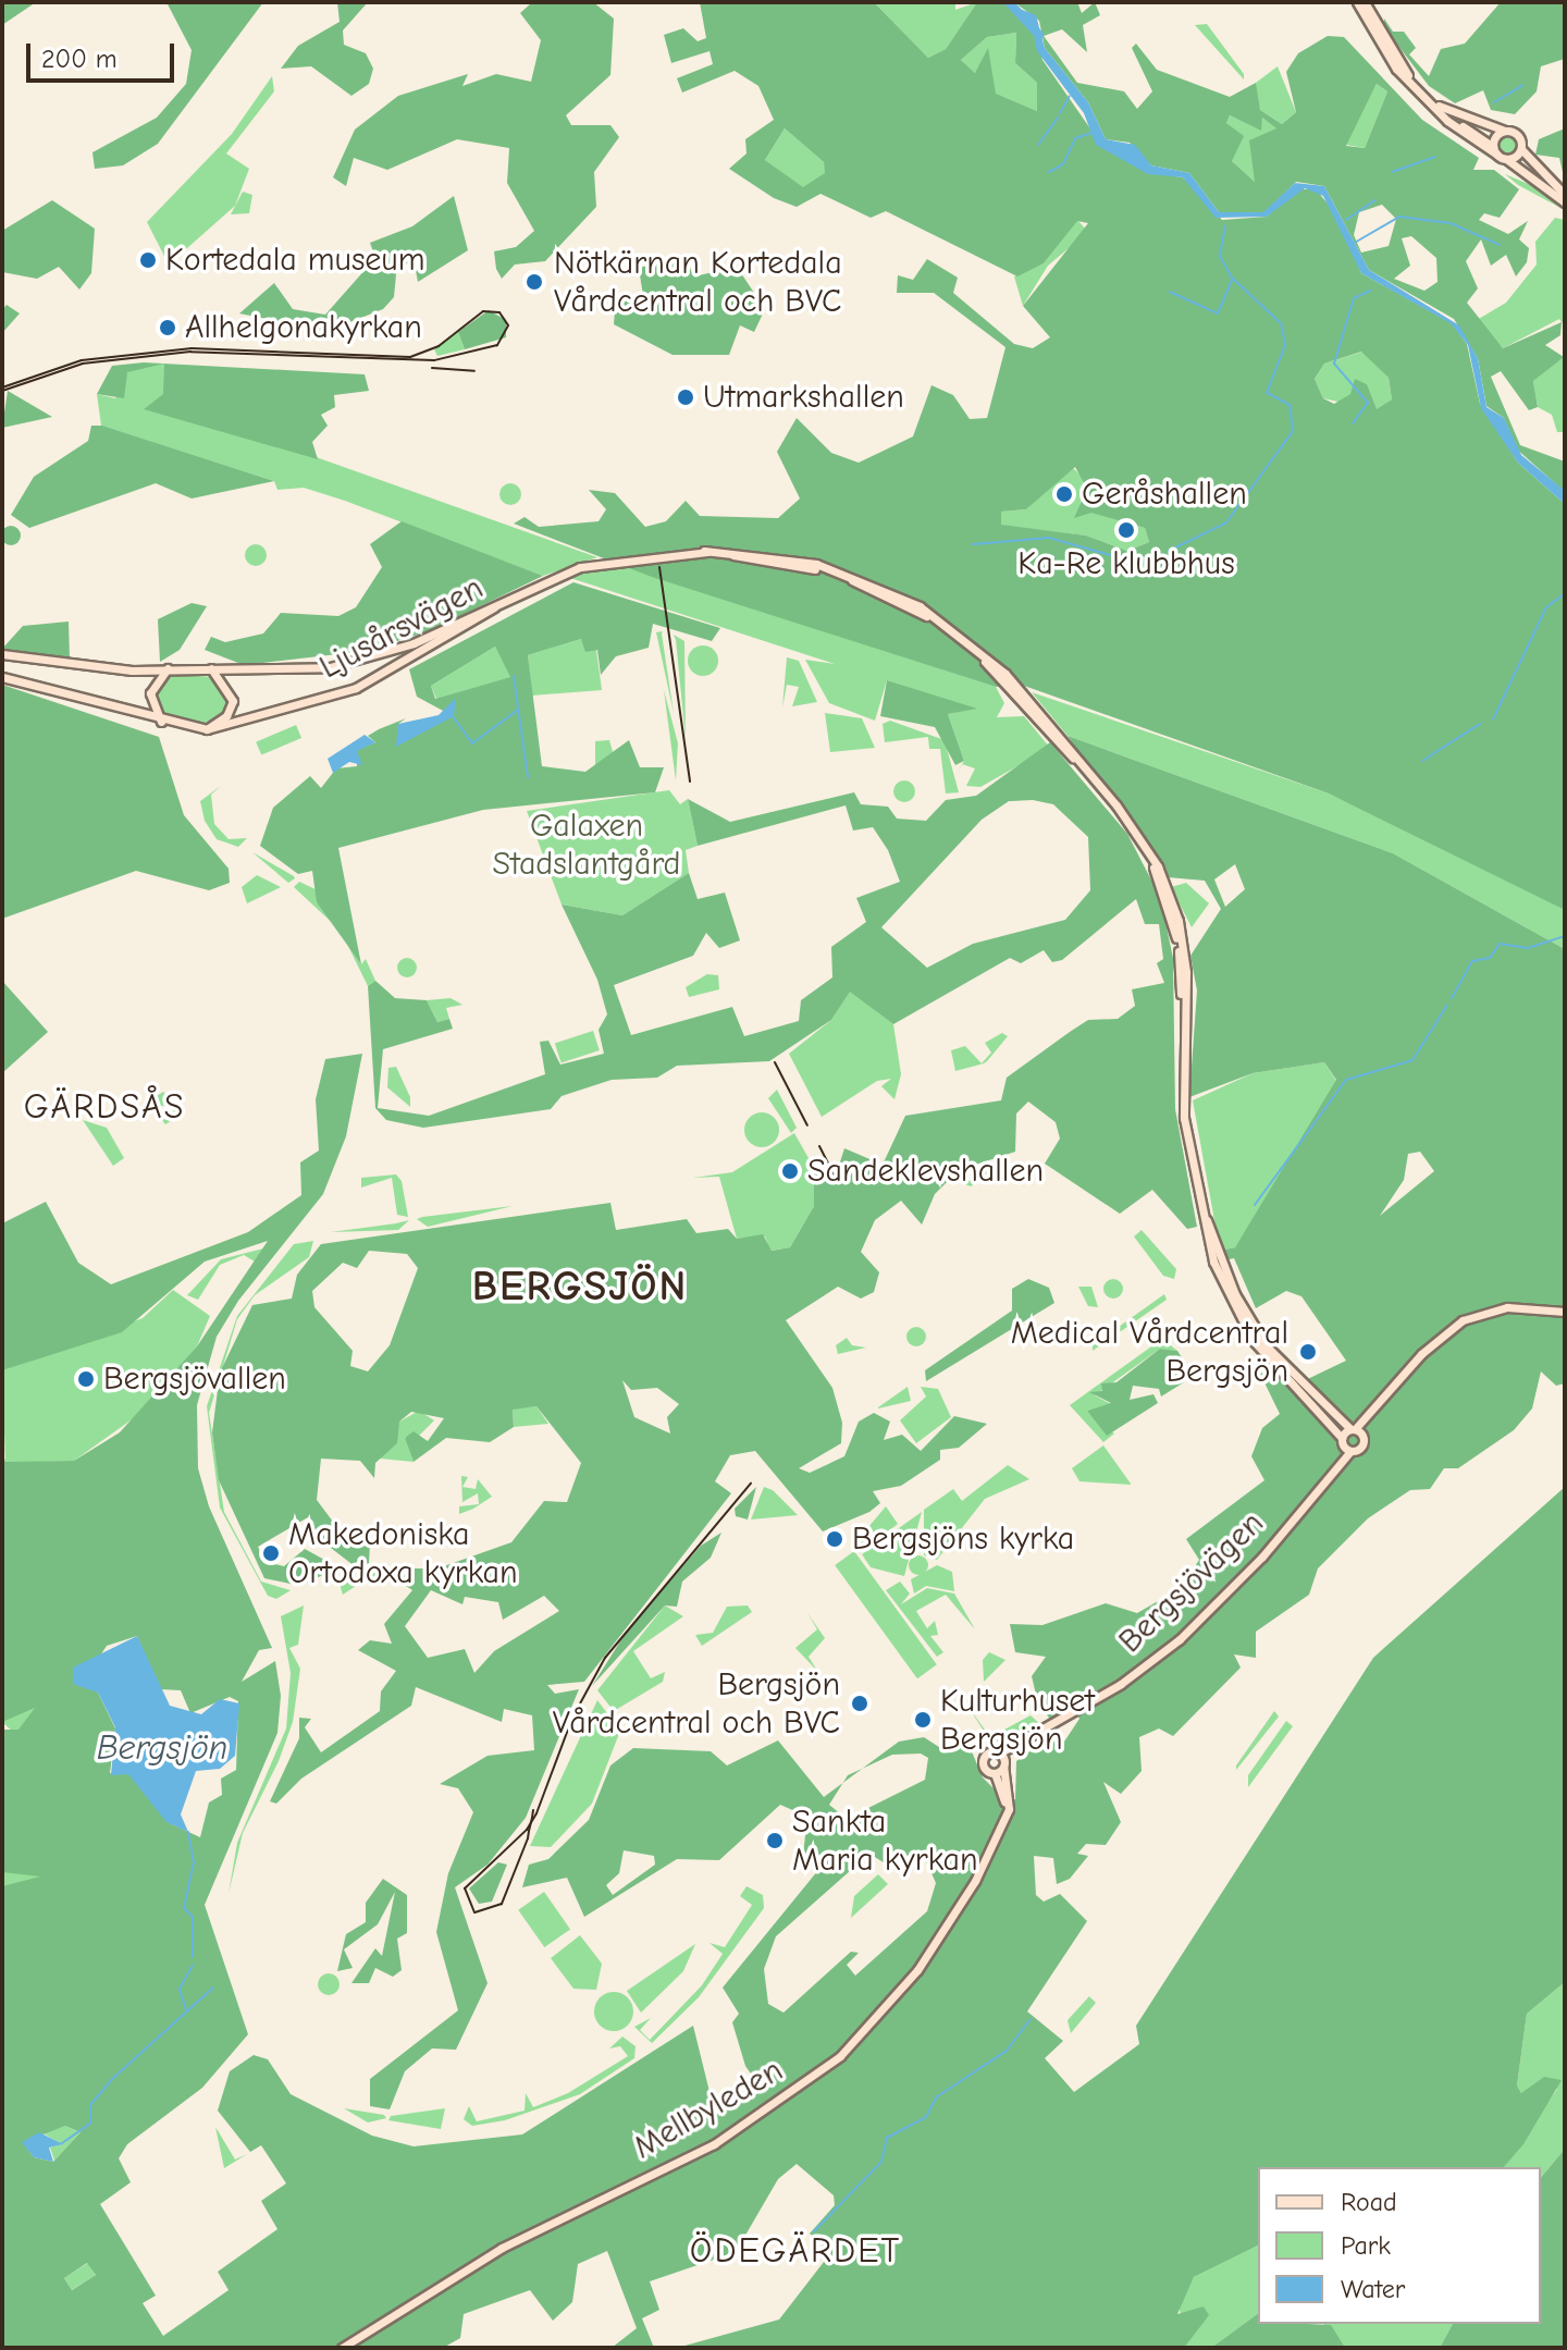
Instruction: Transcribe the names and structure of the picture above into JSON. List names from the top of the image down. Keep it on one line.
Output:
{"streets":{"main road":["Ljusårsvägen","Bergsjövägen","Mellbyleden"]},"crossings":[["Ljusårsvägen","Bergsjövägen"]],"districts":["GÄRDSÅS","BERGSJÖN","ÖDEGÄRDET"],"water":["Bergsjön"],"parks":["Galaxen Stadslantgård"],"places":["Kortedala museum","Nötkärnan Kortedala Vårdcentral och BVC","Allhelgonakyrkan","Utmarkshallen","Geråshallen","Ka-Re klubbhus","Sandeklevshallen","Medical Vårdcentral Bergsjön","Bergsjövallen","Bergsjöns kyrka","Makedoniska Ortodoxa kyrkan","Bergsjön Vårdcentral och BVC","Kulturhuset Bergsjön","Sankta Maria kyrkan"],"legend":["Road","Park","Water"],"scale_bar":"200 m"}
